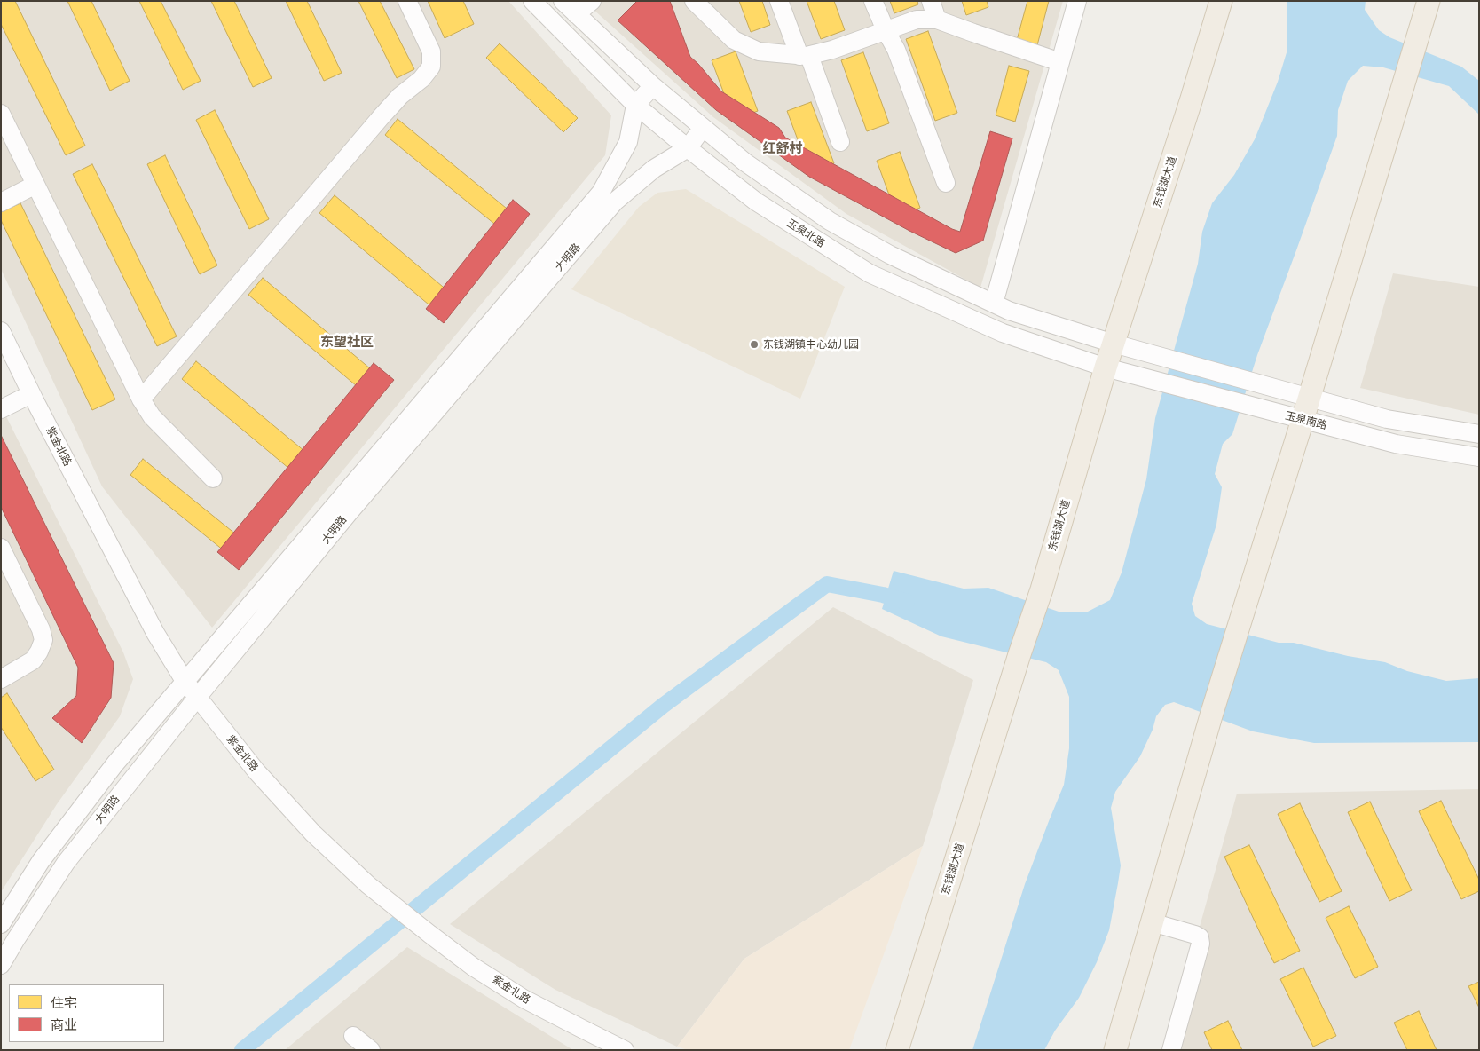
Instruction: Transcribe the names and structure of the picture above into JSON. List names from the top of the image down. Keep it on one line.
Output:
{"streets":{"main road":["东钱湖大道"],"street":["玉泉北路","大明路","玉泉南路","紫金北路"]},"crossings":[["东钱湖大道","玉泉北路"],["东钱湖大道","玉泉南路"],["玉泉北路","大明路"],["玉泉北路","玉泉南路"],["大明路","紫金北路"]],"districts":["红舒村","东望社区"],"places":["东钱湖镇中心幼儿园"],"legend":["住宅","商业"]}
